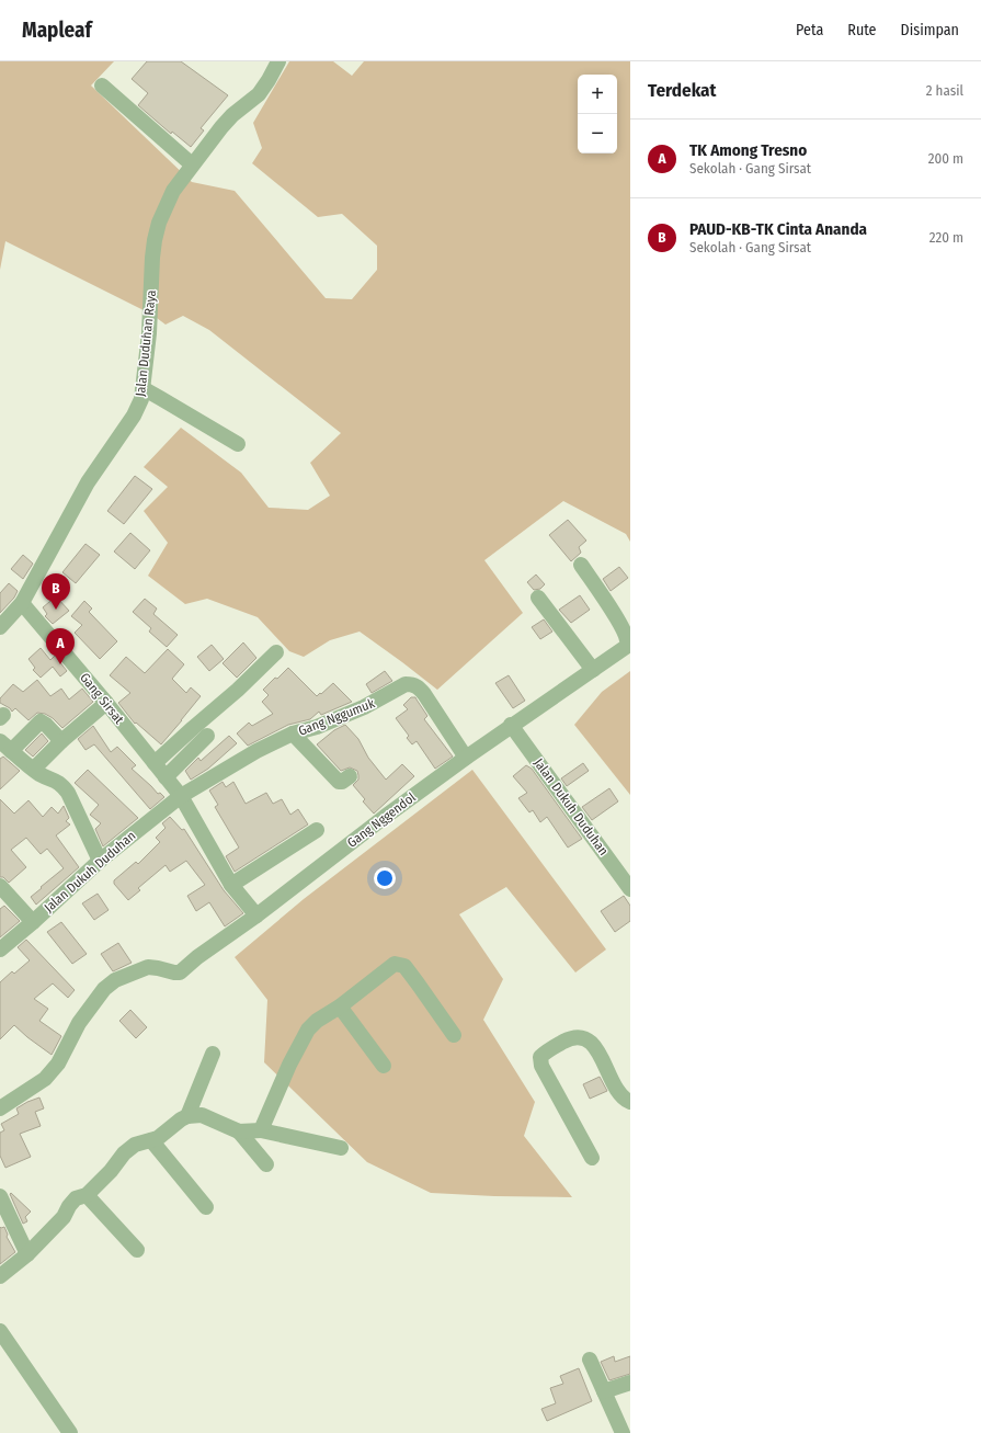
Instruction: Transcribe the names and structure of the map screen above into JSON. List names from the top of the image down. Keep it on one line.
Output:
{"streets":{"street":["Jalan Duduhan Raya","Gang Sirsat","Gang Nggumuk","Jalan Dukuh Duduhan","Gang Nggendol"]},"crossings":[["Jalan Duduhan Raya","Gang Sirsat"],["Gang Sirsat","Gang Nggumuk"],["Gang Sirsat","Jalan Dukuh Duduhan"],["Gang Nggumuk","Jalan Dukuh Duduhan"],["Gang Nggumuk","Gang Nggendol"],["Jalan Dukuh Duduhan","Gang Nggendol"]],"page":{"header":"Mapleaf","nav":["Peta","Rute","Disimpan"],"heading":["Terdekat","2 hasil"],"map_buttons":["+","−"],"list":[{"mark":"A","name":"TK Among Tresno","note":"Sekolah · Gang Sirsat","value":"200 m"},{"mark":"B","name":"PAUD-KB-TK Cinta Ananda","note":"Sekolah · Gang Sirsat","value":"220 m"}],"pins":["B","A"]}}
